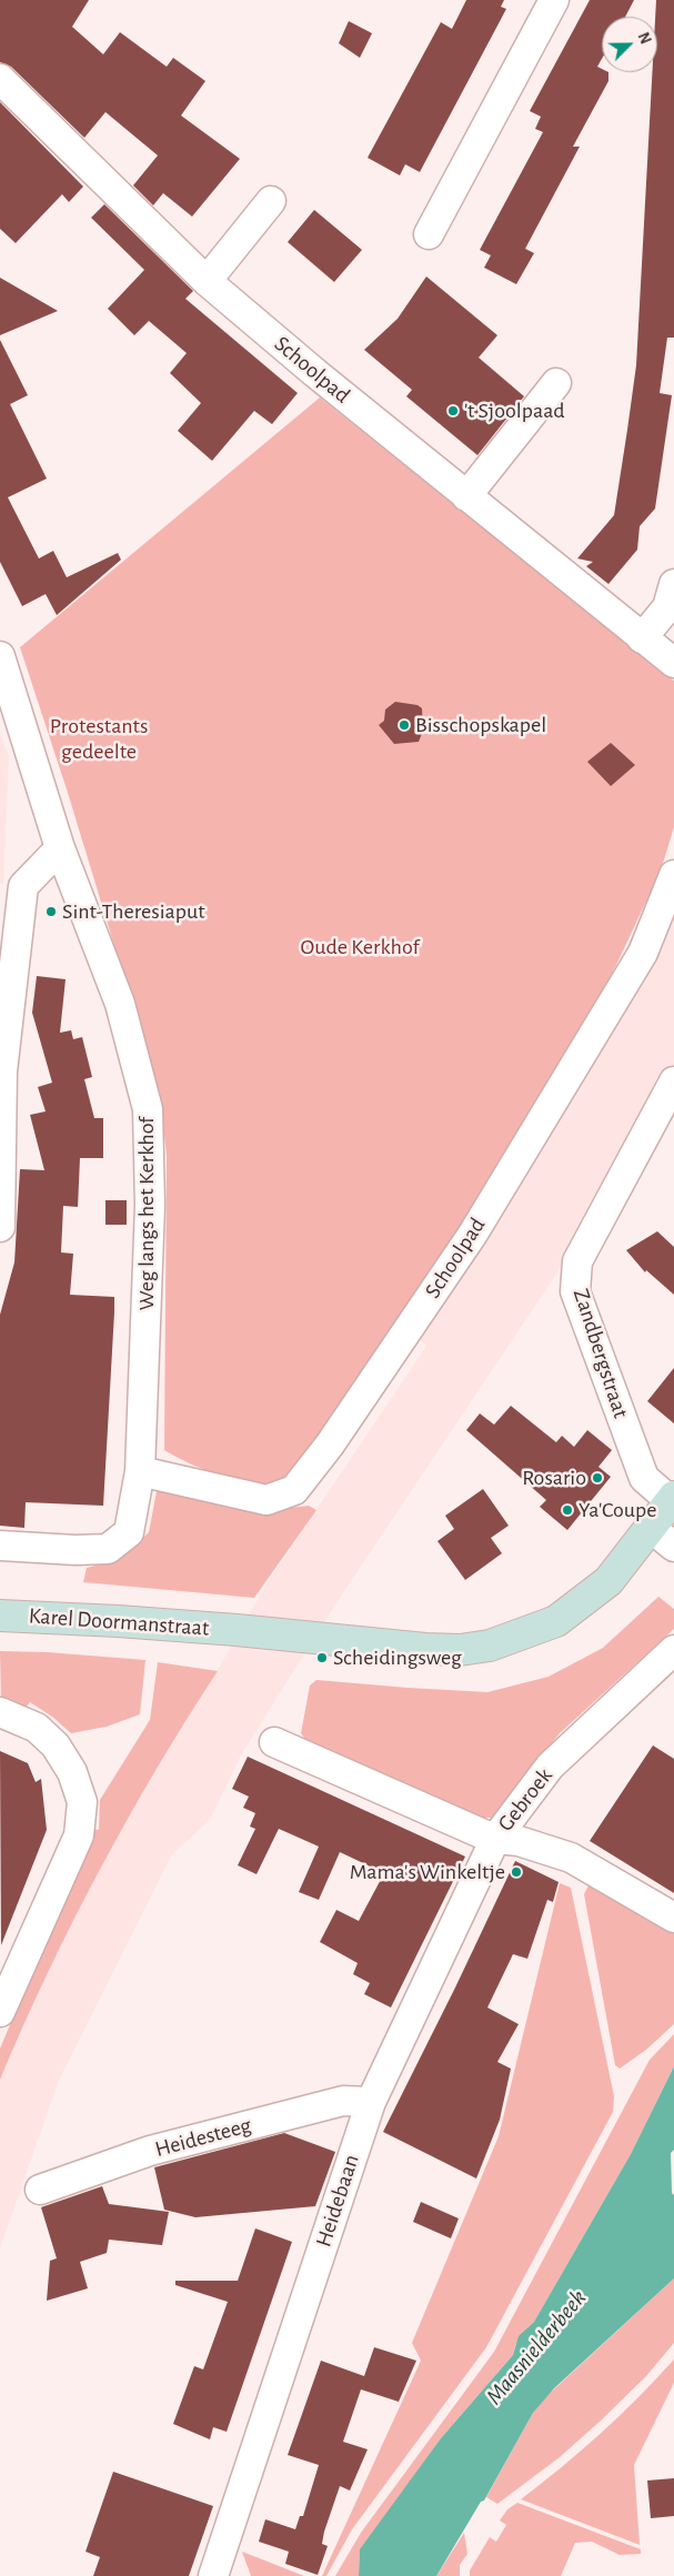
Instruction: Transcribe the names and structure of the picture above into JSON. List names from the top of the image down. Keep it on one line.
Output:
{"streets":{"main road":["Karel Doormanstraat"],"street":["Schoolpad","Weg langs het Kerkhof","Zandbergstraat","Gebroek","Heidesteeg","Heidebaan"]},"crossings":[["Schoolpad","Weg langs het Kerkhof"],["Zandbergstraat","Karel Doormanstraat"],["Gebroek","Heidebaan"],["Heidesteeg","Heidebaan"]],"water":["Maasnielderbeek"],"parks":["Protestants gedeelte","Oude Kerkhof"],"places":["'t Sjoolpaad","Bisschopskapel","Sint-Theresiaput","Rosario","Ya'Coupe","Scheidingsweg","Mama's Winkeltje"],"north":"top right"}
